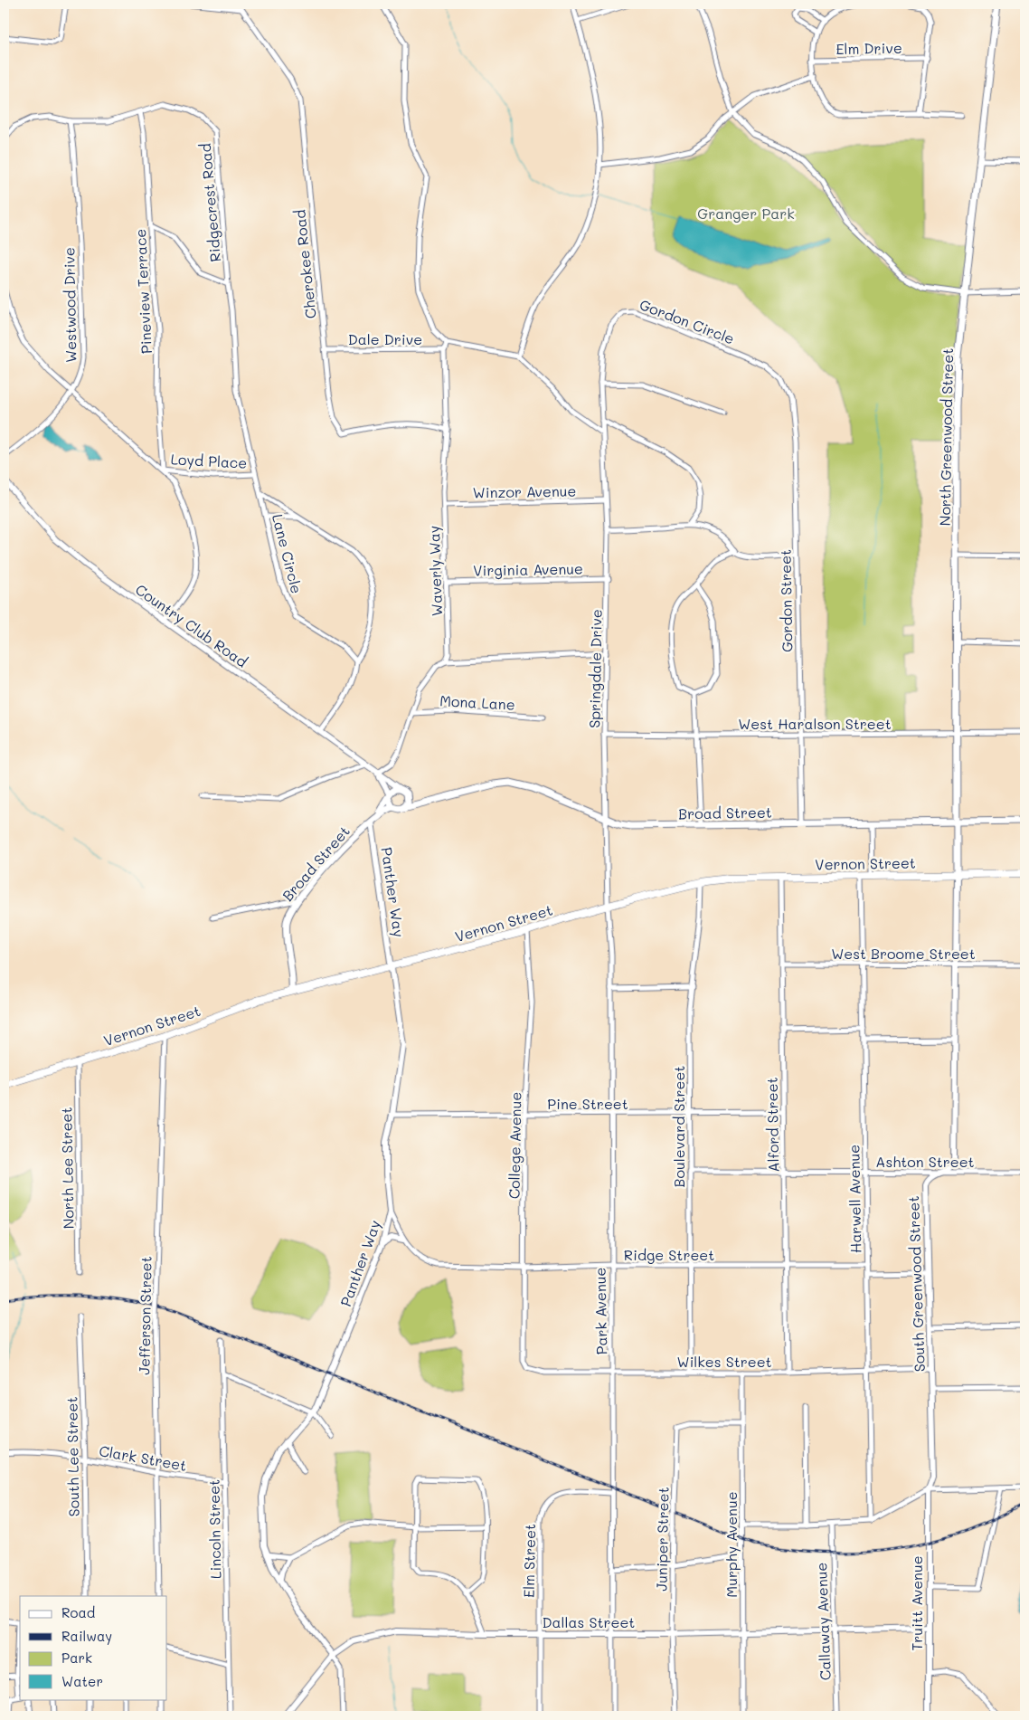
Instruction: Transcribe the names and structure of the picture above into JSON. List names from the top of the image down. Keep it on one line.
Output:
{"streets":{"main road":["North Greenwood Street","Broad Street","Vernon Street"],"street":["Elm Drive","Ridgecrest Road","Cherokee Road","Pineview Terrace","Westwood Drive","Gordon Circle","Dale Drive","Loyd Place","Winzor Avenue","Lane Circle","Virginia Avenue","Waverly Way","Gordon Street","Country Club Road","Springdale Drive","Mona Lane","West Haralson Street","Panther Way","West Broome Street","Pine Street","Alford Street","Boulevard Street","College Avenue","Ashton Street","North Lee Street","Harwell Avenue","Ridge Street","South Greenwood Street","Park Avenue","Jefferson Street","Wilkes Street","South Lee Street","Clark Street","Lincoln Street","Juniper Street","Murphy Avenue","Elm Street","Truitt Avenue","Dallas Street","Callaway Avenue"]},"crossings":[["Ridgecrest Road","Pineview Terrace"],["Ridgecrest Road","Westwood Drive"],["Ridgecrest Road","Loyd Place"],["Ridgecrest Road","Lane Circle"],["Cherokee Road","Dale Drive"],["Cherokee Road","Waverly Way"],["Pineview Terrace","Loyd Place"],["Gordon Circle","Gordon Street"],["Gordon Circle","Springdale Drive"],["Dale Drive","Waverly Way"],["North Greenwood Street","West Haralson Street"],["North Greenwood Street","Broad Street"],["North Greenwood Street","Vernon Street"],["North Greenwood Street","South Greenwood Street"],["Loyd Place","Lane Circle"],["Winzor Avenue","Waverly Way"],["Winzor Avenue","Springdale Drive"],["Virginia Avenue","Waverly Way"],["Virginia Avenue","Springdale Drive"],["Gordon Street","West Haralson Street"],["Gordon Street","Broad Street"],["Country Club Road","Broad Street"],["Springdale Drive","West Haralson Street"],["Springdale Drive","Broad Street"],["Springdale Drive","Vernon Street"],["Springdale Drive","Park Avenue"],["Broad Street","Vernon Street"],["Broad Street","Panther Way"],["Vernon Street","Panther Way"],["Vernon Street","Alford Street"],["Vernon Street","Boulevard Street"],["Vernon Street","College Avenue"],["Vernon Street","North Lee Street"],["Vernon Street","Harwell Avenue"],["Vernon Street","South Greenwood Street"],["Vernon Street","Park Avenue"],["Vernon Street","Jefferson Street"],["Panther Way","Pine Street"],["Panther Way","Ridge Street"],["Panther Way","Dallas Street"],["West Broome Street","Alford Street"],["West Broome Street","Harwell Avenue"],["West Broome Street","South Greenwood Street"],["Pine Street","Alford Street"],["Pine Street","Boulevard Street"],["Pine Street","College Avenue"],["Pine Street","Park Avenue"],["Alford Street","Ashton Street"],["Alford Street","Ridge Street"],["Alford Street","Wilkes Street"],["Boulevard Street","Ashton Street"],["Boulevard Street","Ridge Street"],["Boulevard Street","Wilkes Street"],["College Avenue","Ridge Street"],["College Avenue","Wilkes Street"],["Ashton Street","Harwell Avenue"],["Ashton Street","South Greenwood Street"],["Harwell Avenue","Ridge Street"],["Harwell Avenue","Wilkes Street"],["Ridge Street","Park Avenue"],["South Greenwood Street","Wilkes Street"],["South Greenwood Street","Truitt Avenue"],["Park Avenue","Wilkes Street"],["Park Avenue","Elm Street"],["Park Avenue","Dallas Street"],["Jefferson Street","Clark Street"],["Wilkes Street","Murphy Avenue"],["South Lee Street","Clark Street"],["Clark Street","Lincoln Street"],["Juniper Street","Murphy Avenue"],["Juniper Street","Dallas Street"],["Murphy Avenue","Dallas Street"],["Elm Street","Dallas Street"],["Truitt Avenue","Dallas Street"],["Dallas Street","Callaway Avenue"]],"parks":["Granger Park"],"legend":["Road","Railway","Park","Water"]}
